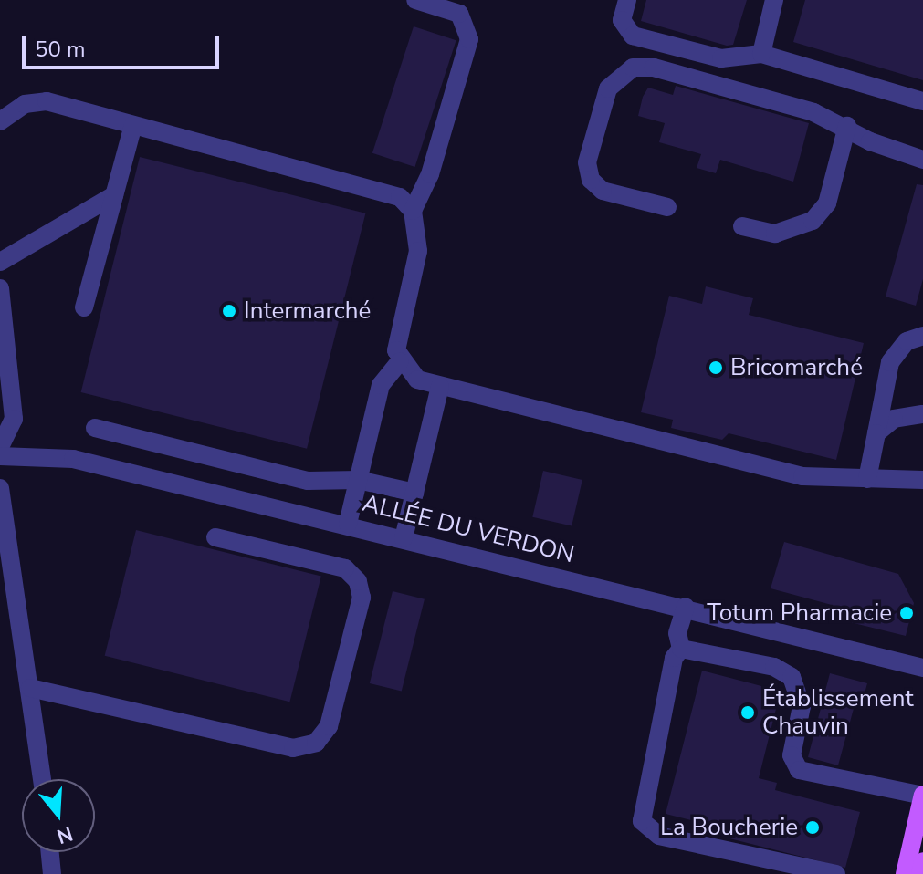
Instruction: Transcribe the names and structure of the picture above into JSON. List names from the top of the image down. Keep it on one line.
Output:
{"streets":{"street":["ALLÉE DU VERDON"]},"places":["Intermarché","Bricomarché","Totum Pharmacie","Établissement Chauvin","La Boucherie"],"scale_bar":"50 m","north":"bottom"}
